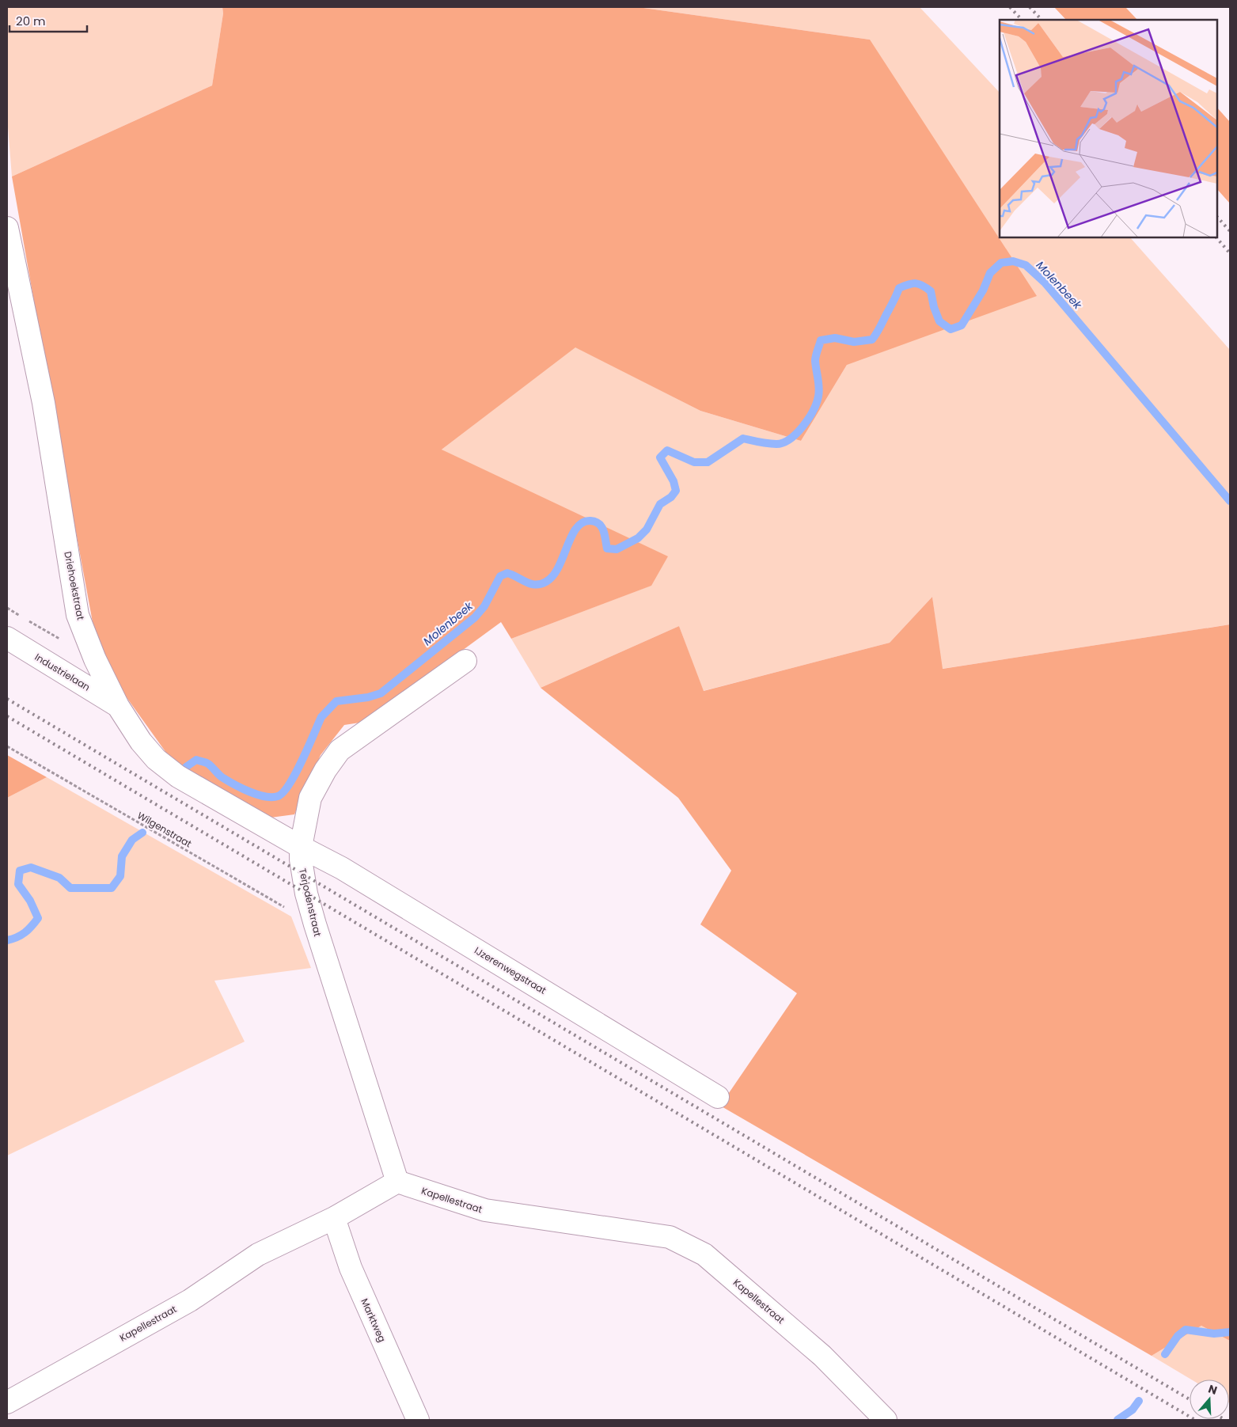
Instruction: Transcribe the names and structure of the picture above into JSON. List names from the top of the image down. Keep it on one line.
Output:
{"streets":{"street":["Driehoekstraat","Industrielaan","Terjodenstraat","IJzerenwegstraat","Kapellestraat","Marktweg"],"path":["Wilgenstraat"]},"crossings":[["Driehoekstraat","Industrielaan"],["Driehoekstraat","Terjodenstraat"],["Driehoekstraat","IJzerenwegstraat"],["Wilgenstraat","Terjodenstraat"],["Terjodenstraat","IJzerenwegstraat"],["Terjodenstraat","Kapellestraat"],["Kapellestraat","Marktweg"]],"water":["Molenbeek"],"scale_bar":"20 m","north":"top"}
